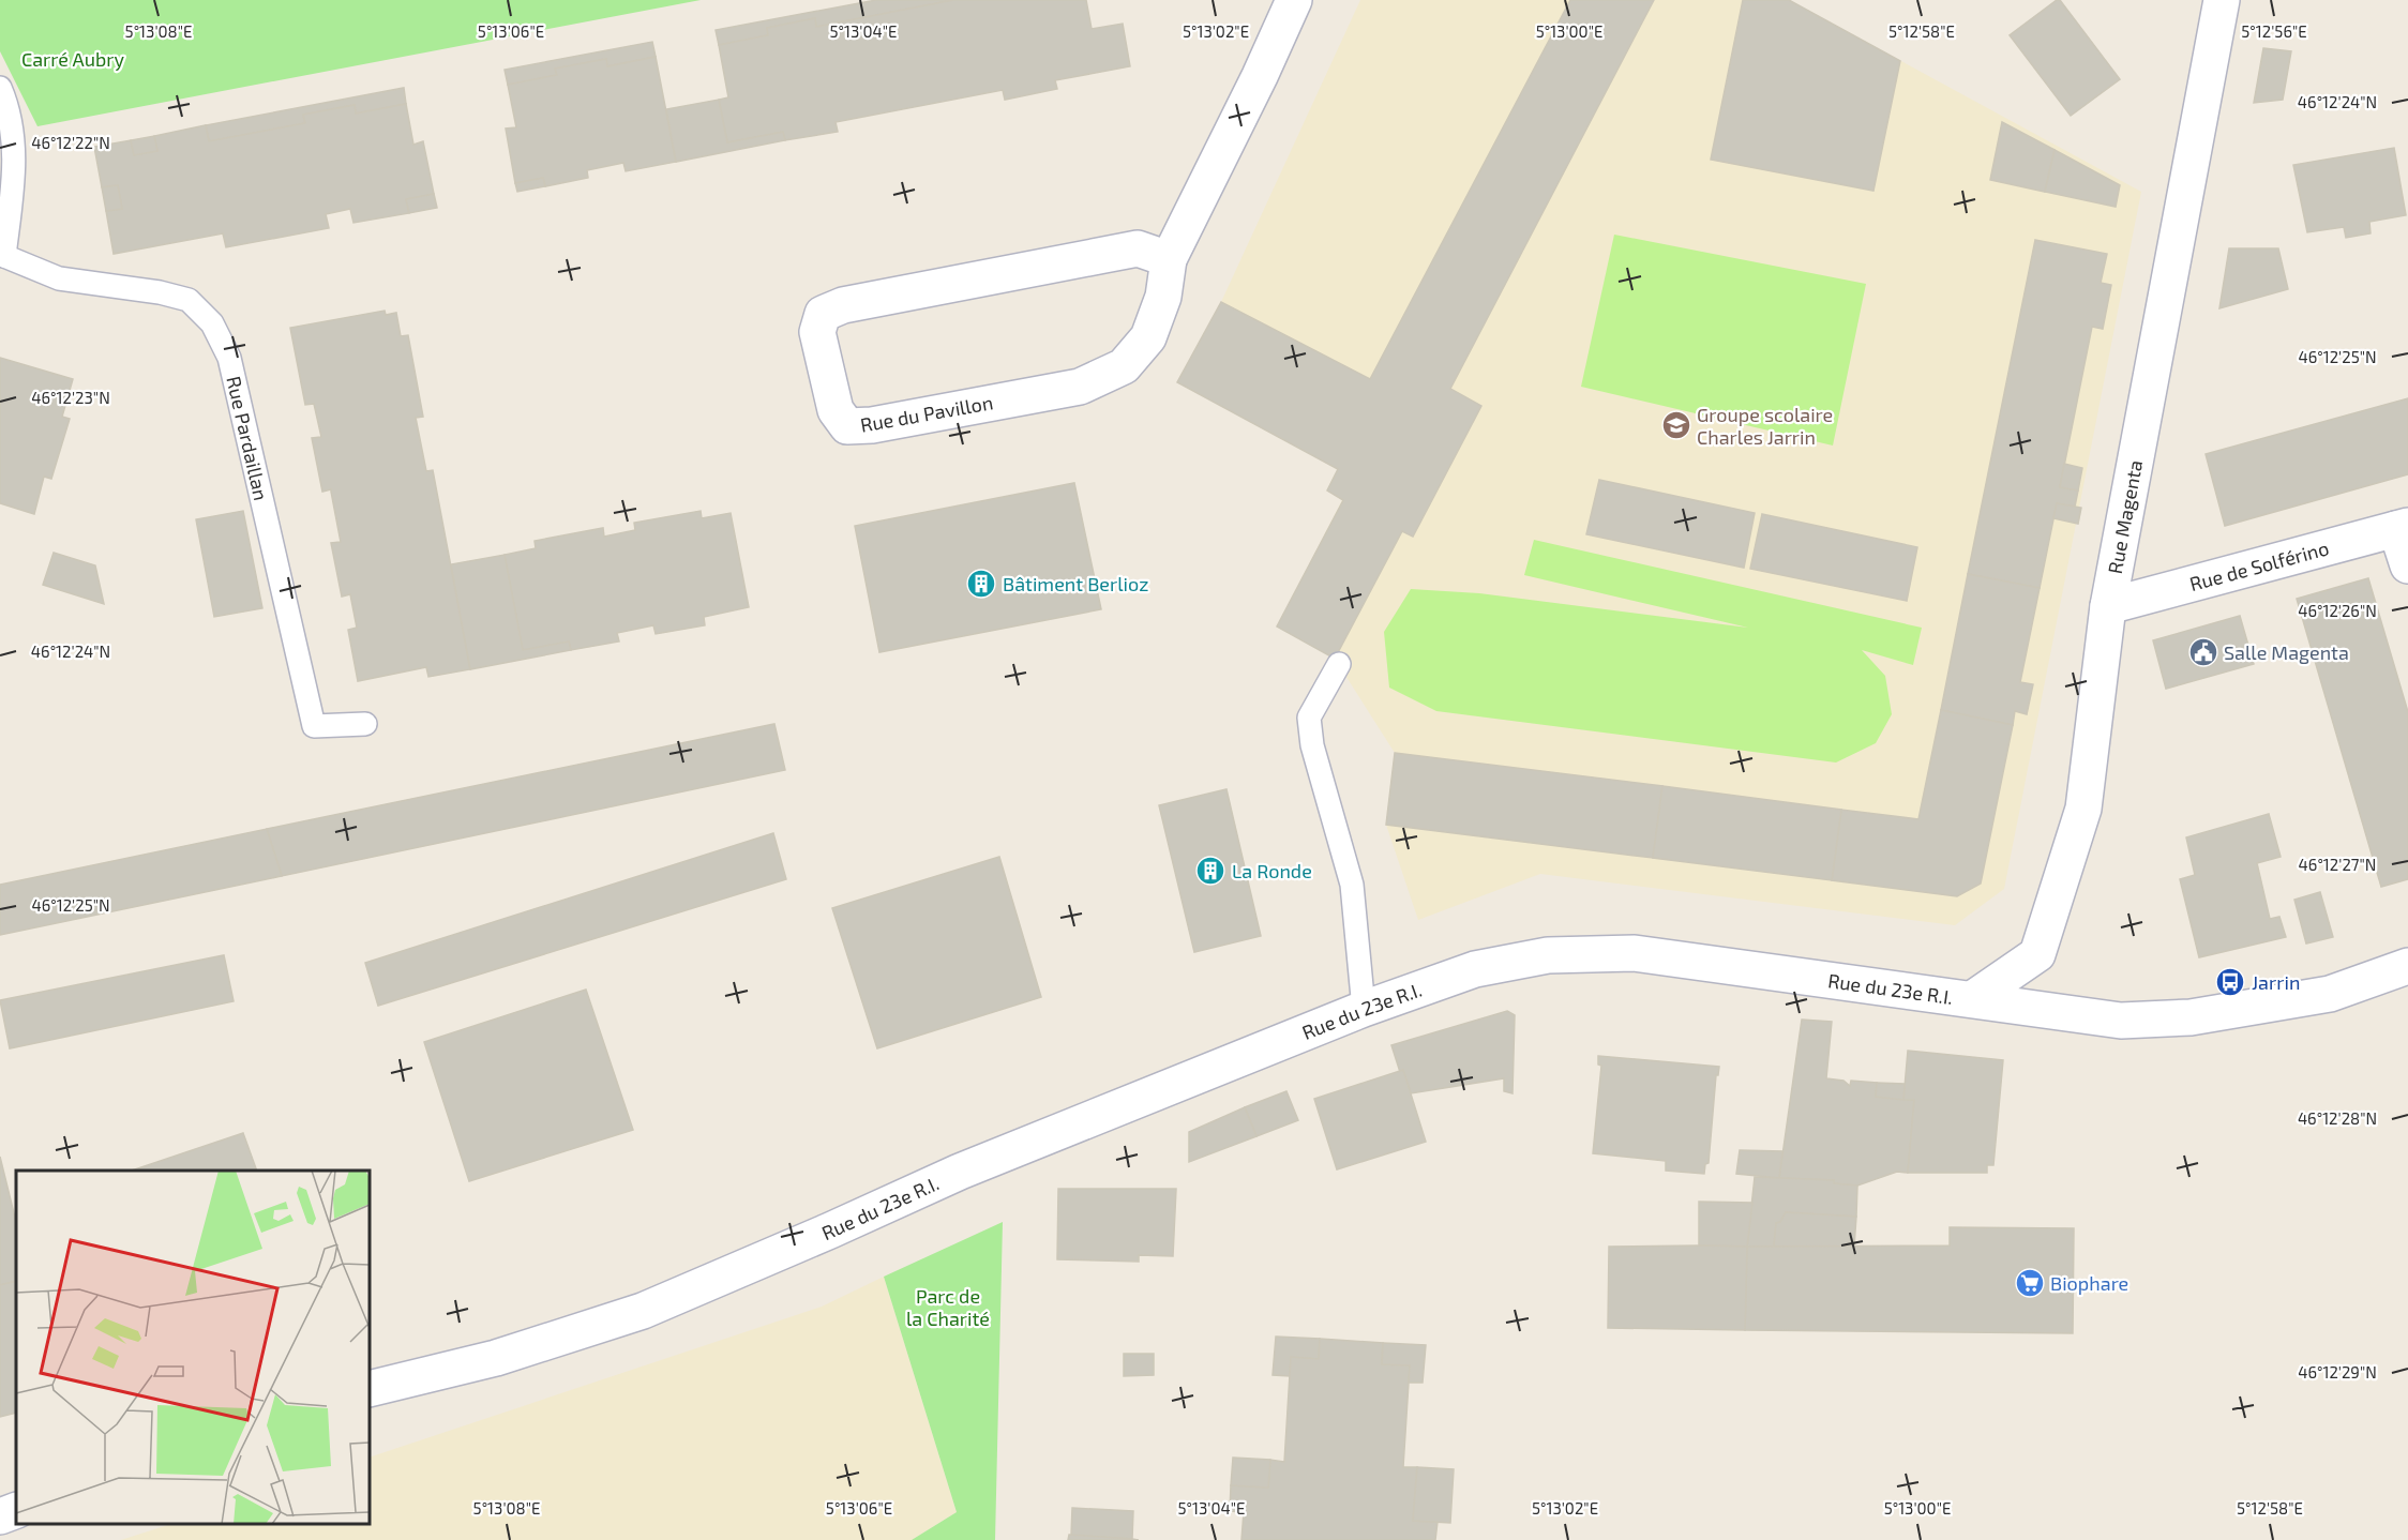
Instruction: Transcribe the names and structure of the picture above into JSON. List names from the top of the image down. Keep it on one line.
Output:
{"streets":{"street":["Rue du Pavillon","Rue Magenta","Rue de Solférino","Rue du 23e R.I."],"lane":["Rue Pardaillan"]},"crossings":[["Rue Magenta","Rue de Solférino"],["Rue Magenta","Rue du 23e R.I."]],"parks":["Carré Aubry","Parc de la Charité"],"places":{"school or university":["Groupe scolaire Charles Jarrin"],"building":["Bâtiment Berlioz","La Ronde"],"public building":["Salle Magenta"],"bus stop":["Jarrin"],"supermarket":["Biophare"]},"coordinates":["5°13'08\"E","5°13'06\"E","5°13'04\"E","5°13'02\"E","5°13'00\"E","5°12'58\"E","5°12'56\"E","46°12'24\"N","46°12'22\"N","46°12'25\"N","46°12'23\"N","46°12'26\"N","46°12'27\"N","46°12'28\"N","46°12'29\"N"]}
